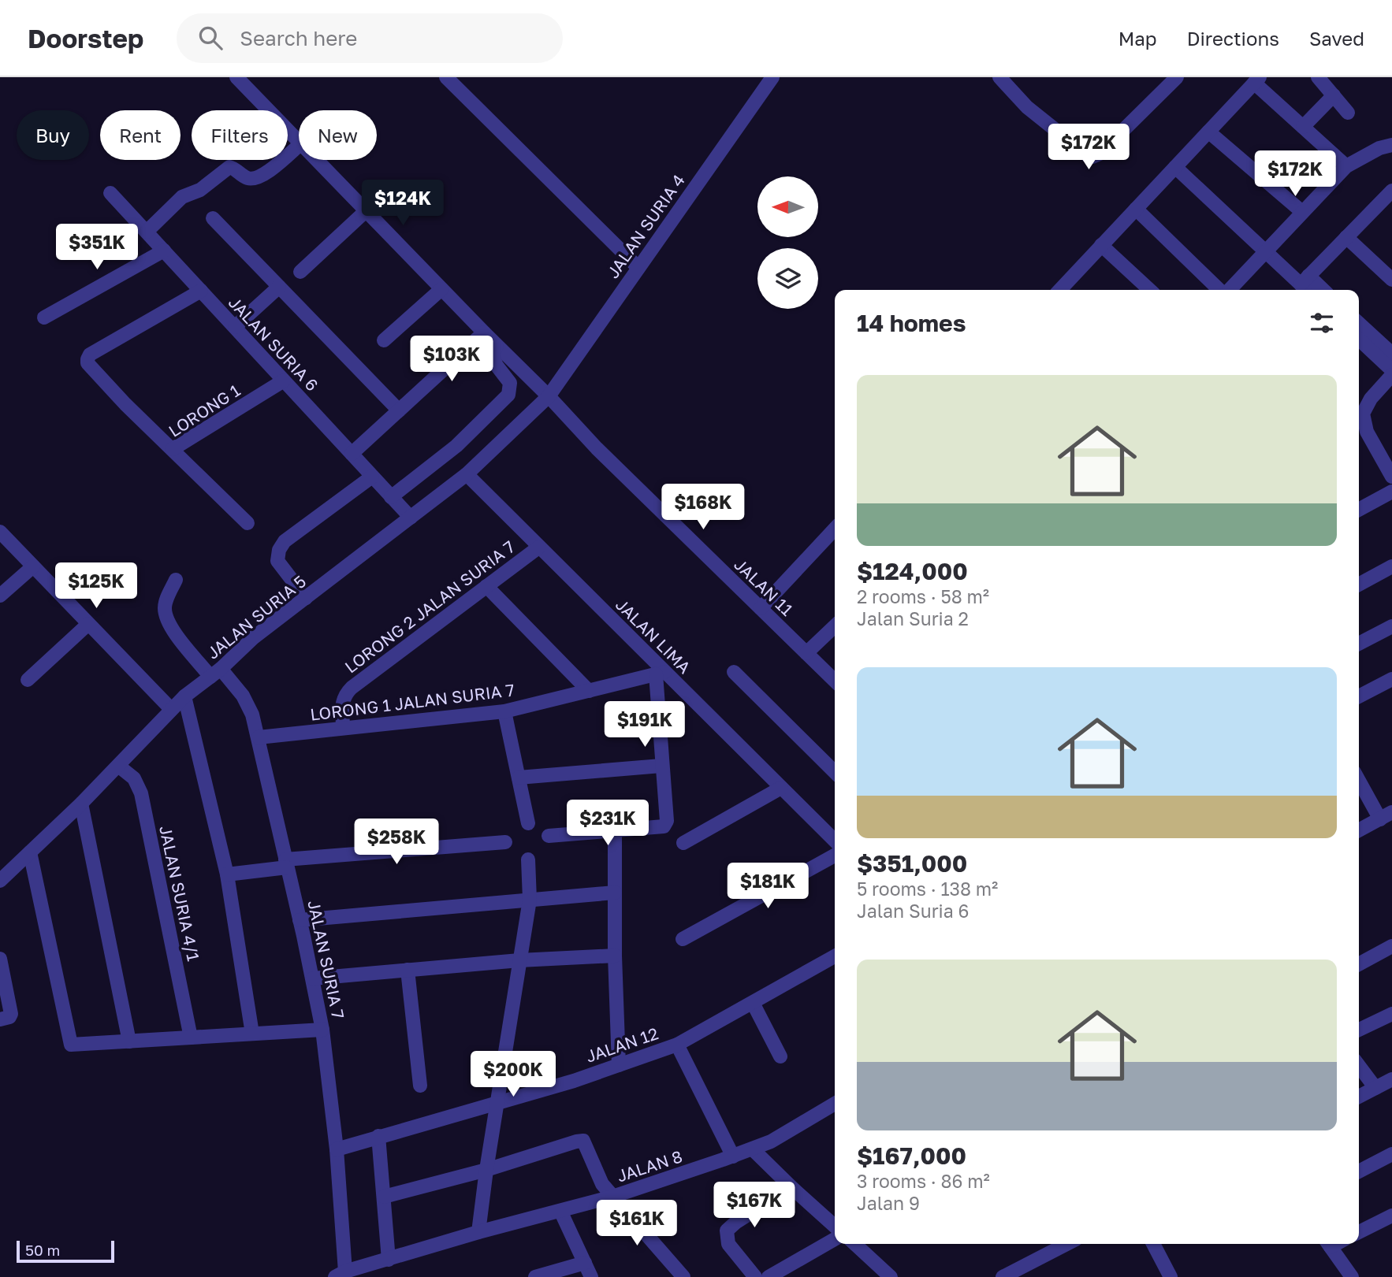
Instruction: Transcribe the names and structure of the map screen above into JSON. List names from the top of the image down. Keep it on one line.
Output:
{"streets":{"street":["JALAN SURIA 4","JALAN SURIA 6","LORONG 1","JALAN 11","LORONG 2 JALAN SURIA 7","JALAN SURIA 5","JALAN LIMA","LORONG 1 JALAN SURIA 7","JALAN SURIA 4/1","JALAN SURIA 7","JALAN 12","JALAN 8"]},"crossings":[["JALAN SURIA 4","JALAN 11"],["JALAN SURIA 4","JALAN SURIA 5"],["JALAN SURIA 6","LORONG 1"],["JALAN SURIA 6","JALAN SURIA 5"],["JALAN 11","JALAN SURIA 5"],["LORONG 2 JALAN SURIA 7","JALAN LIMA"],["LORONG 2 JALAN SURIA 7","LORONG 1 JALAN SURIA 7"],["JALAN SURIA 5","JALAN LIMA"],["JALAN SURIA 5","JALAN SURIA 4/1"],["JALAN SURIA 5","JALAN SURIA 7"],["JALAN LIMA","LORONG 1 JALAN SURIA 7"],["LORONG 1 JALAN SURIA 7","JALAN SURIA 7"],["JALAN SURIA 7","JALAN 12"],["JALAN SURIA 7","JALAN 8"]],"scale_bar":"50 m","north":"left","page":{"header":"Doorstep","search":"Search here","nav":["Map","Directions","Saved"],"chip":["Buy","Rent","Filters","New"],"price":["$172K","$172K","$124K","$351K","$103K","$168K","$125K","$191K","$231K","$258K","$181K","$200K","$167K","$161K"],"heading":"14 homes","list":[{"name":"$124,000","note":"2 rooms · 58 m² · Jalan Suria 2"},{"name":"$351,000","note":"5 rooms · 138 m² · Jalan Suria 6"},{"name":"$167,000","note":"3 rooms · 86 m² · Jalan 9"}],"scale":"50 m"}}
